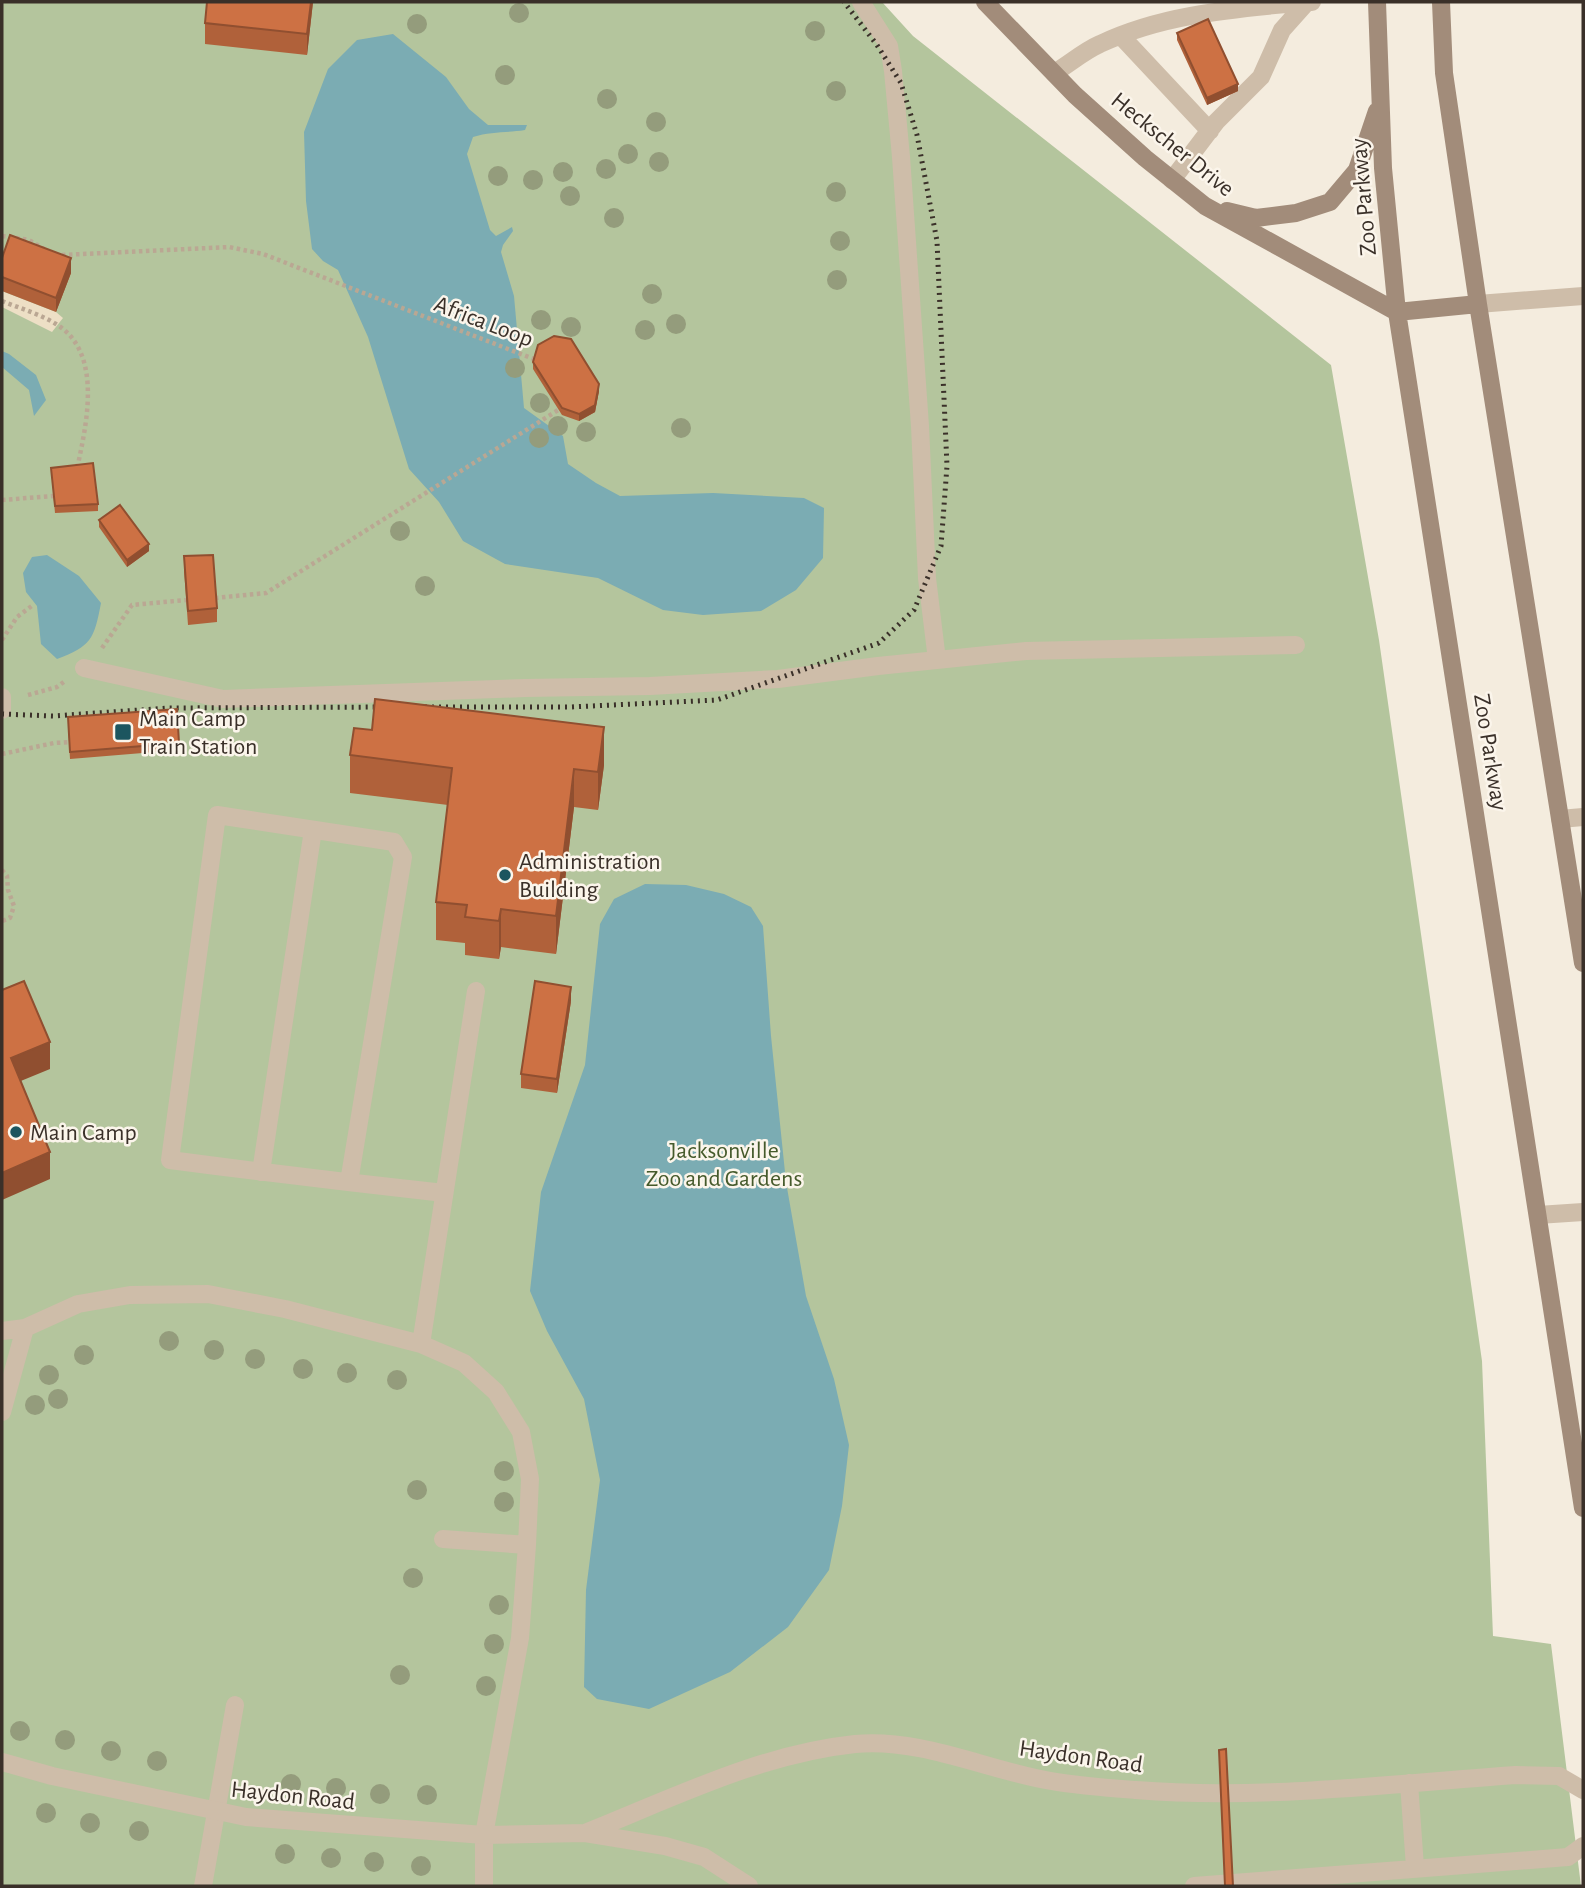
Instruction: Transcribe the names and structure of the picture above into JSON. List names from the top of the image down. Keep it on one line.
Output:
{"streets":{"main road":["Heckscher Drive","Zoo Parkway"],"street":["Haydon Road"],"path":["Africa Loop"]},"crossings":[["Heckscher Drive","Zoo Parkway"]],"parks":["Jacksonville Zoo and Gardens"],"places":{"transit":["Main Camp Train Station"],"other":["Administration Building","Main Camp"]}}
